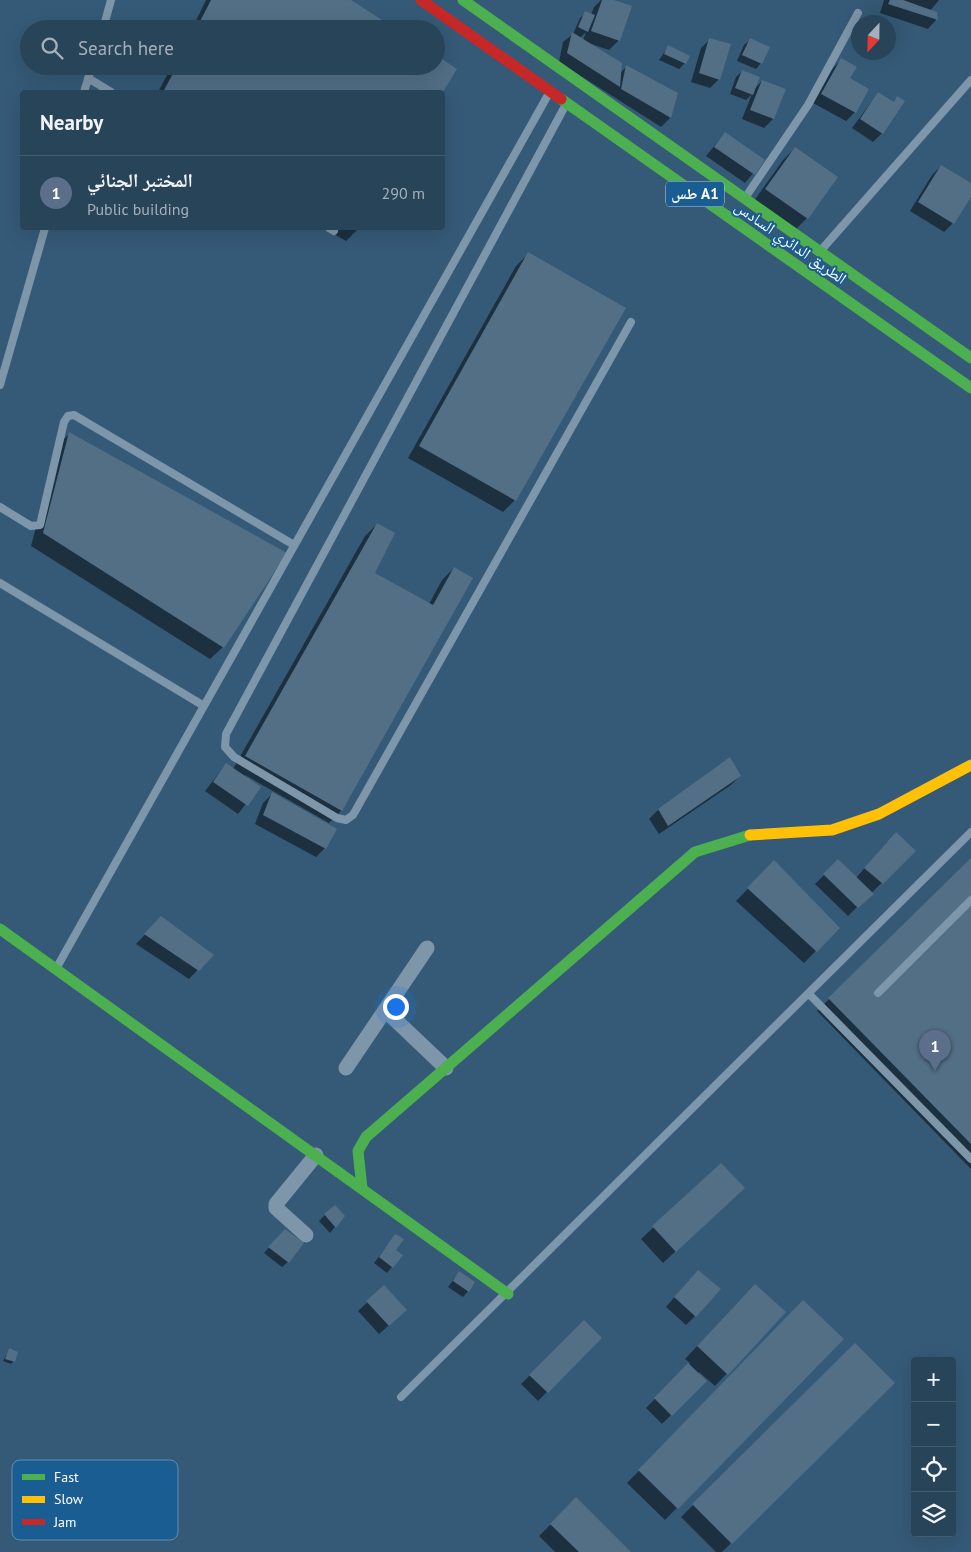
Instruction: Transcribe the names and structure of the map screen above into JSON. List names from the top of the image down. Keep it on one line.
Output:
{"streets":{"main road":["طس A1","الطريق الدائري السادس"]},"legend":["Fast","Slow","Jam"],"north":"bottom","page":{"search":"Search here","heading":"Nearby","list":[{"mark":"1","name":"المختبر الجنائي","note":"Public building","value":"290 m"}],"pins":"1","map_buttons":["+","−"]}}
